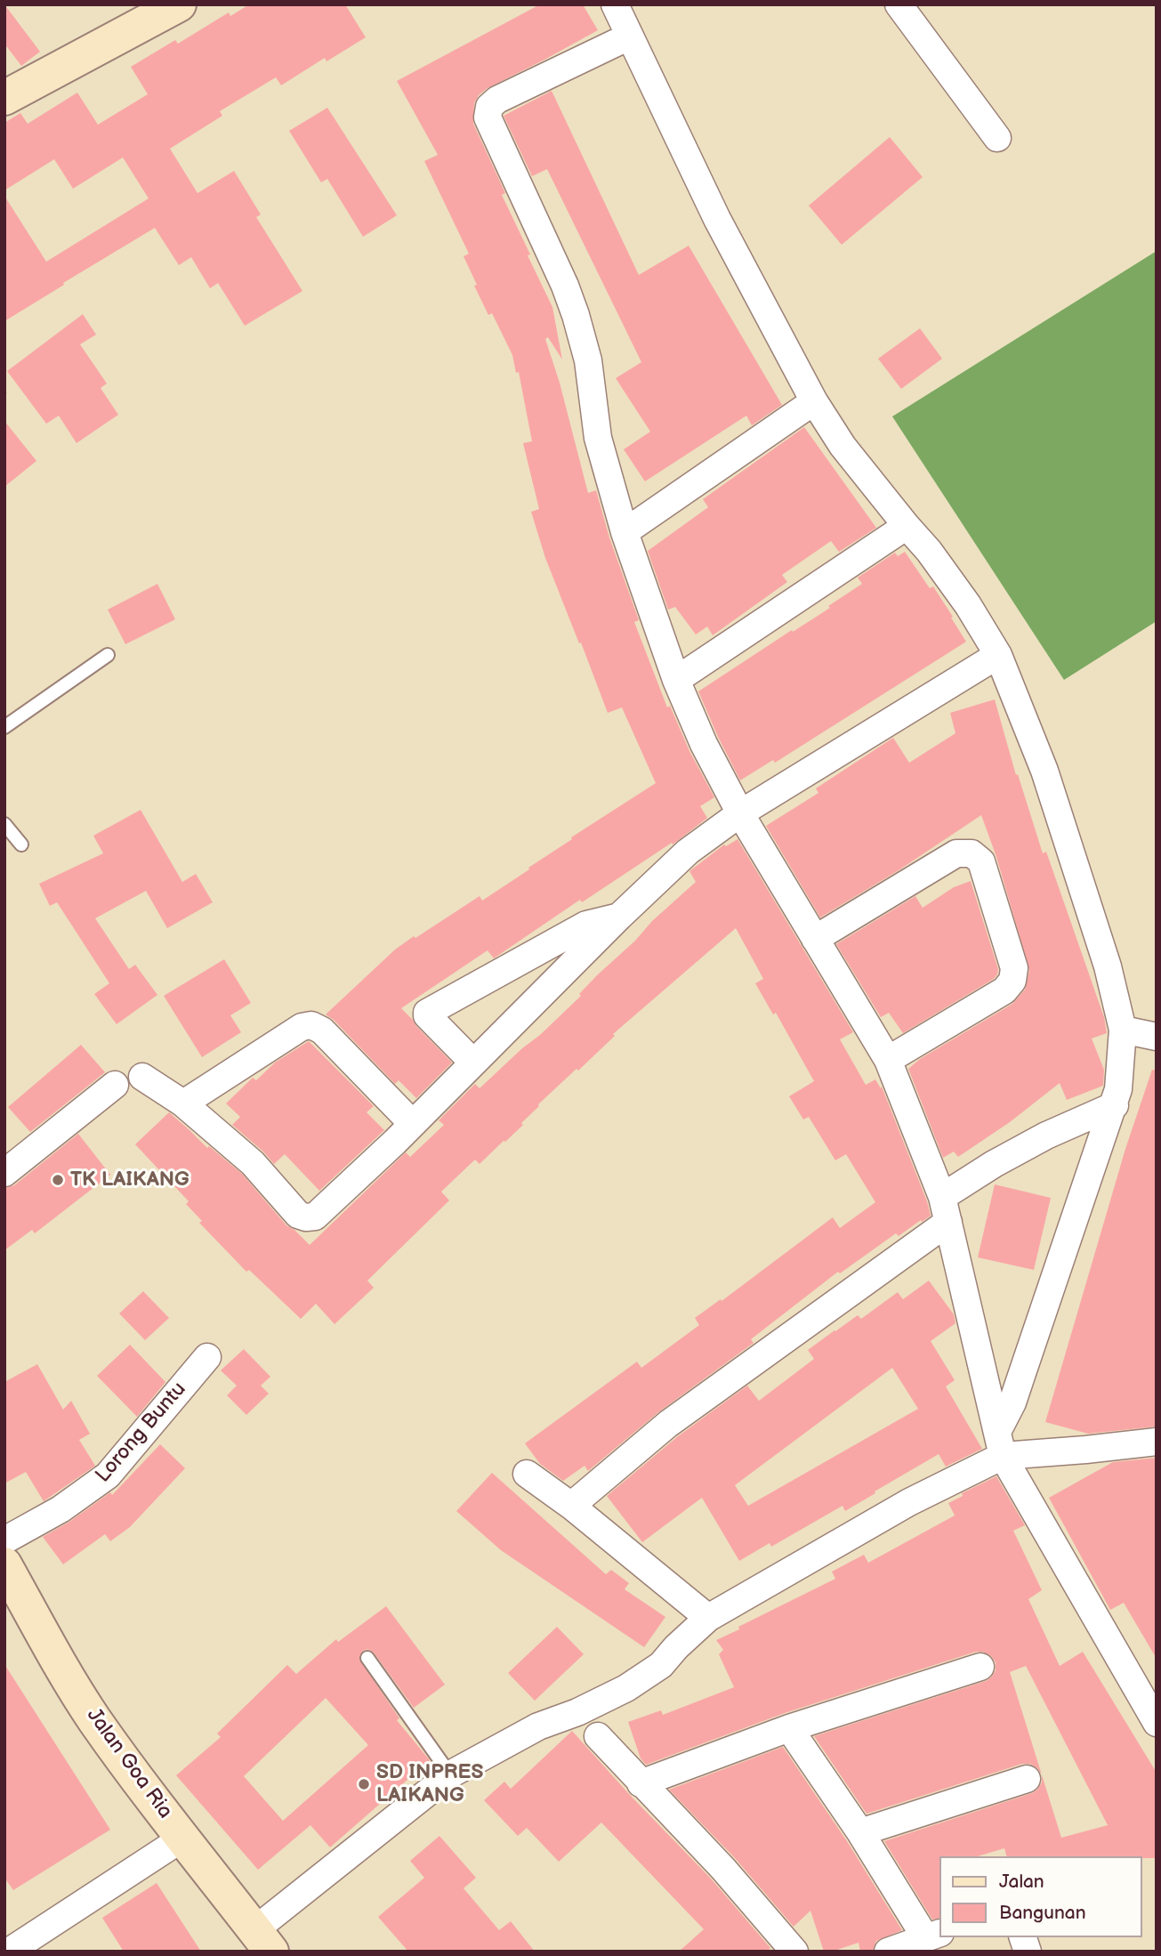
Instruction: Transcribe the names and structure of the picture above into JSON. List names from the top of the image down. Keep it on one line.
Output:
{"streets":{"main road":["Jalan Goa Ria"],"street":["Lorong Buntu"]},"places":["TK LAIKANG","SD INPRES LAIKANG"],"legend":["Jalan","Bangunan"]}
